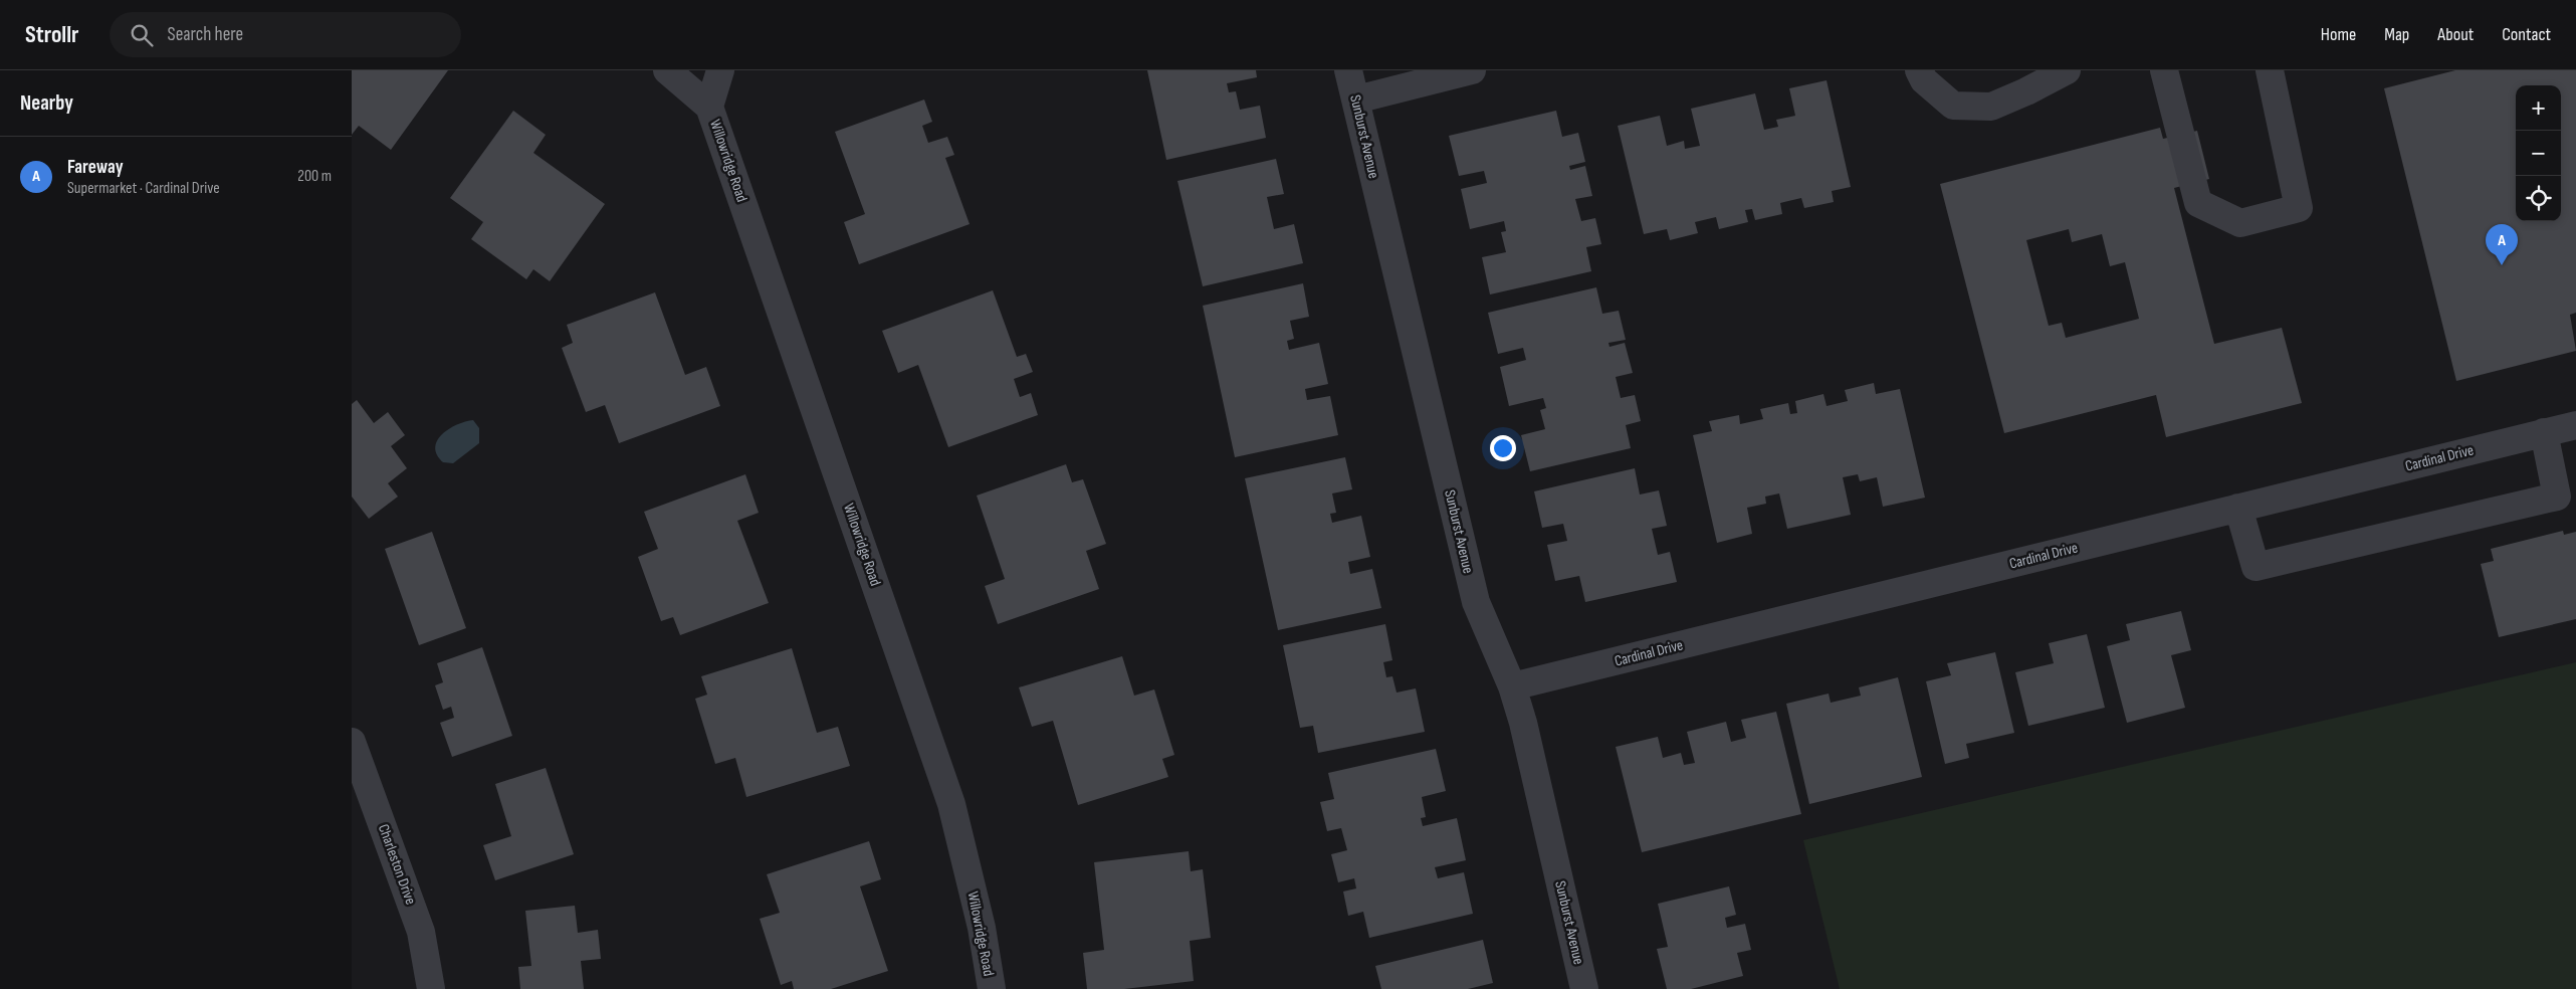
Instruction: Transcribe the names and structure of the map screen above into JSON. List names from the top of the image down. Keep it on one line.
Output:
{"streets":{"street":["Sunburst Avenue","Willowridge Road","Cardinal Drive","Charleston Drive"]},"crossings":[["Sunburst Avenue","Cardinal Drive"]],"page":{"header":"Strollr","search":"Search here","nav":["Home","Map","About","Contact"],"heading":"Nearby","map_buttons":["+","−"],"list":[{"mark":"A","name":"Fareway","note":"Supermarket · Cardinal Drive","value":"200 m"}],"pins":"A"}}
